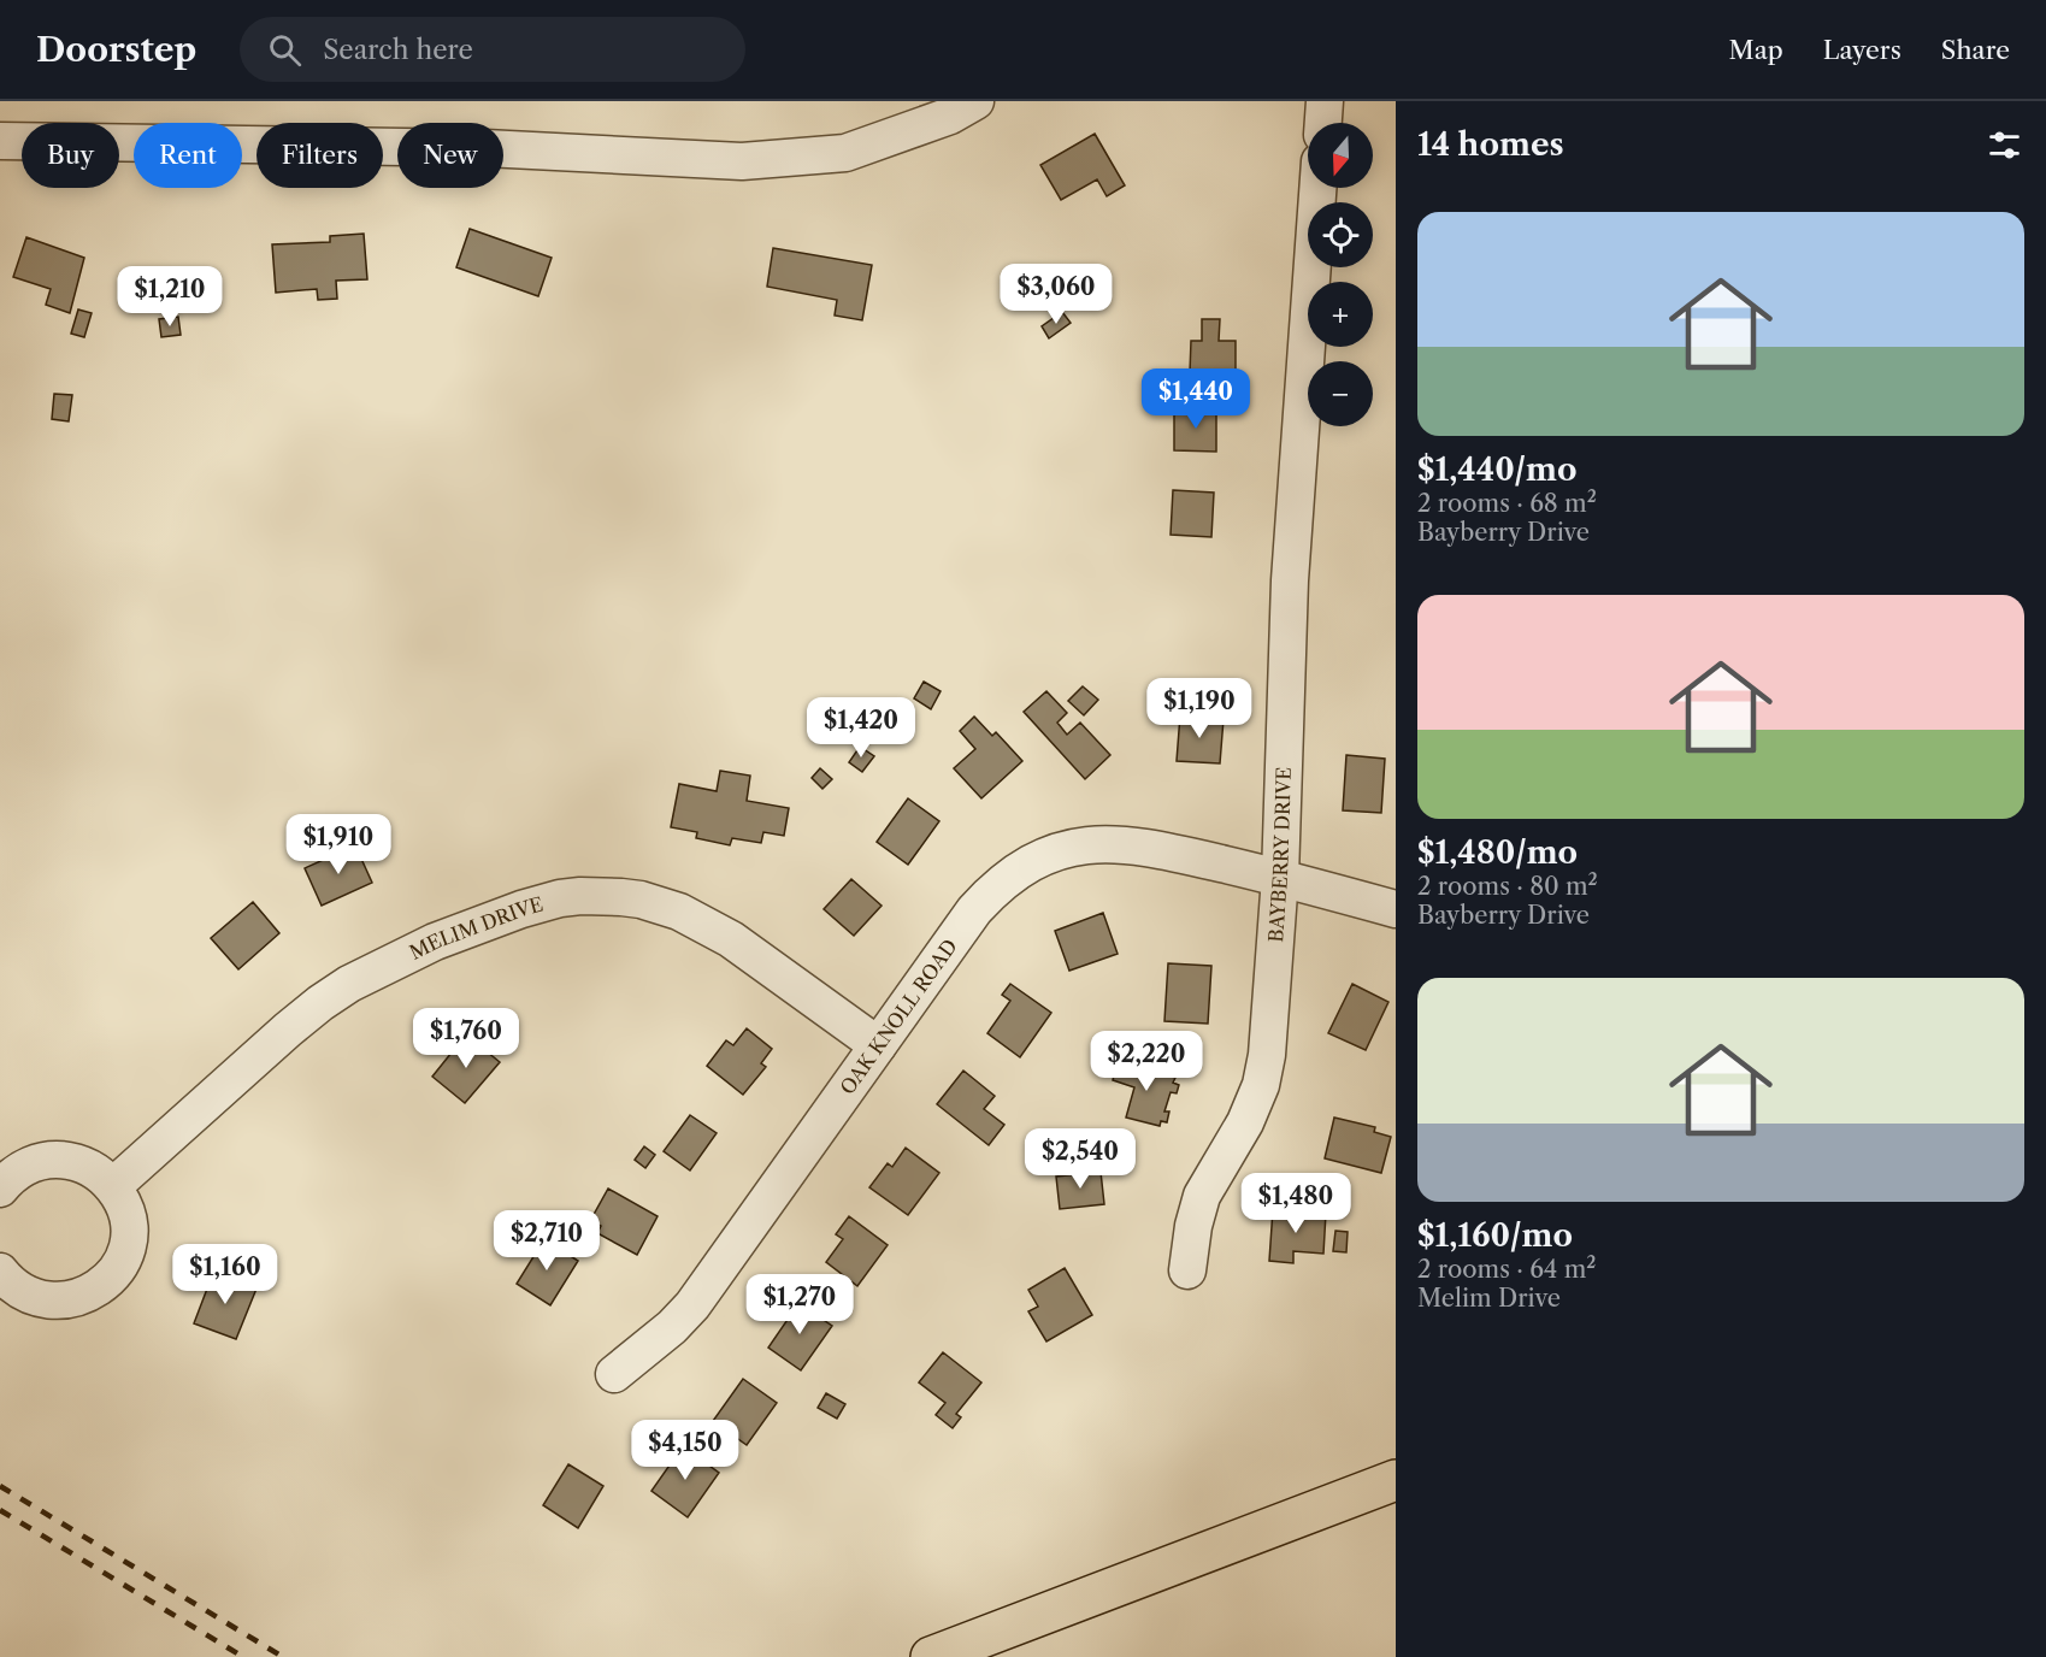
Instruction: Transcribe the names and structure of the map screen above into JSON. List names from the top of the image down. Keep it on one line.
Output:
{"streets":{"street":["BAYBERRY DRIVE","MELIM DRIVE","OAK KNOLL ROAD"]},"crossings":[["BAYBERRY DRIVE","OAK KNOLL ROAD"],["MELIM DRIVE","OAK KNOLL ROAD"]],"north":"bottom","page":{"header":"Doorstep","search":"Search here","nav":["Map","Layers","Share"],"heading":"14 homes","map_buttons":["+","−"],"chip":["Buy","Rent","Filters","New"],"list":[{"name":"$1,440/mo","note":"2 rooms · 68 m² · Bayberry Drive"},{"name":"$1,480/mo","note":"2 rooms · 80 m² · Bayberry Drive"},{"name":"$1,160/mo","note":"2 rooms · 64 m² · Melim Drive"}],"price":["$3,060","$1,210","$1,440","$1,190","$1,420","$1,910","$1,760","$2,220","$2,540","$1,480","$2,710","$1,160","$1,270","$4,150"]}}
